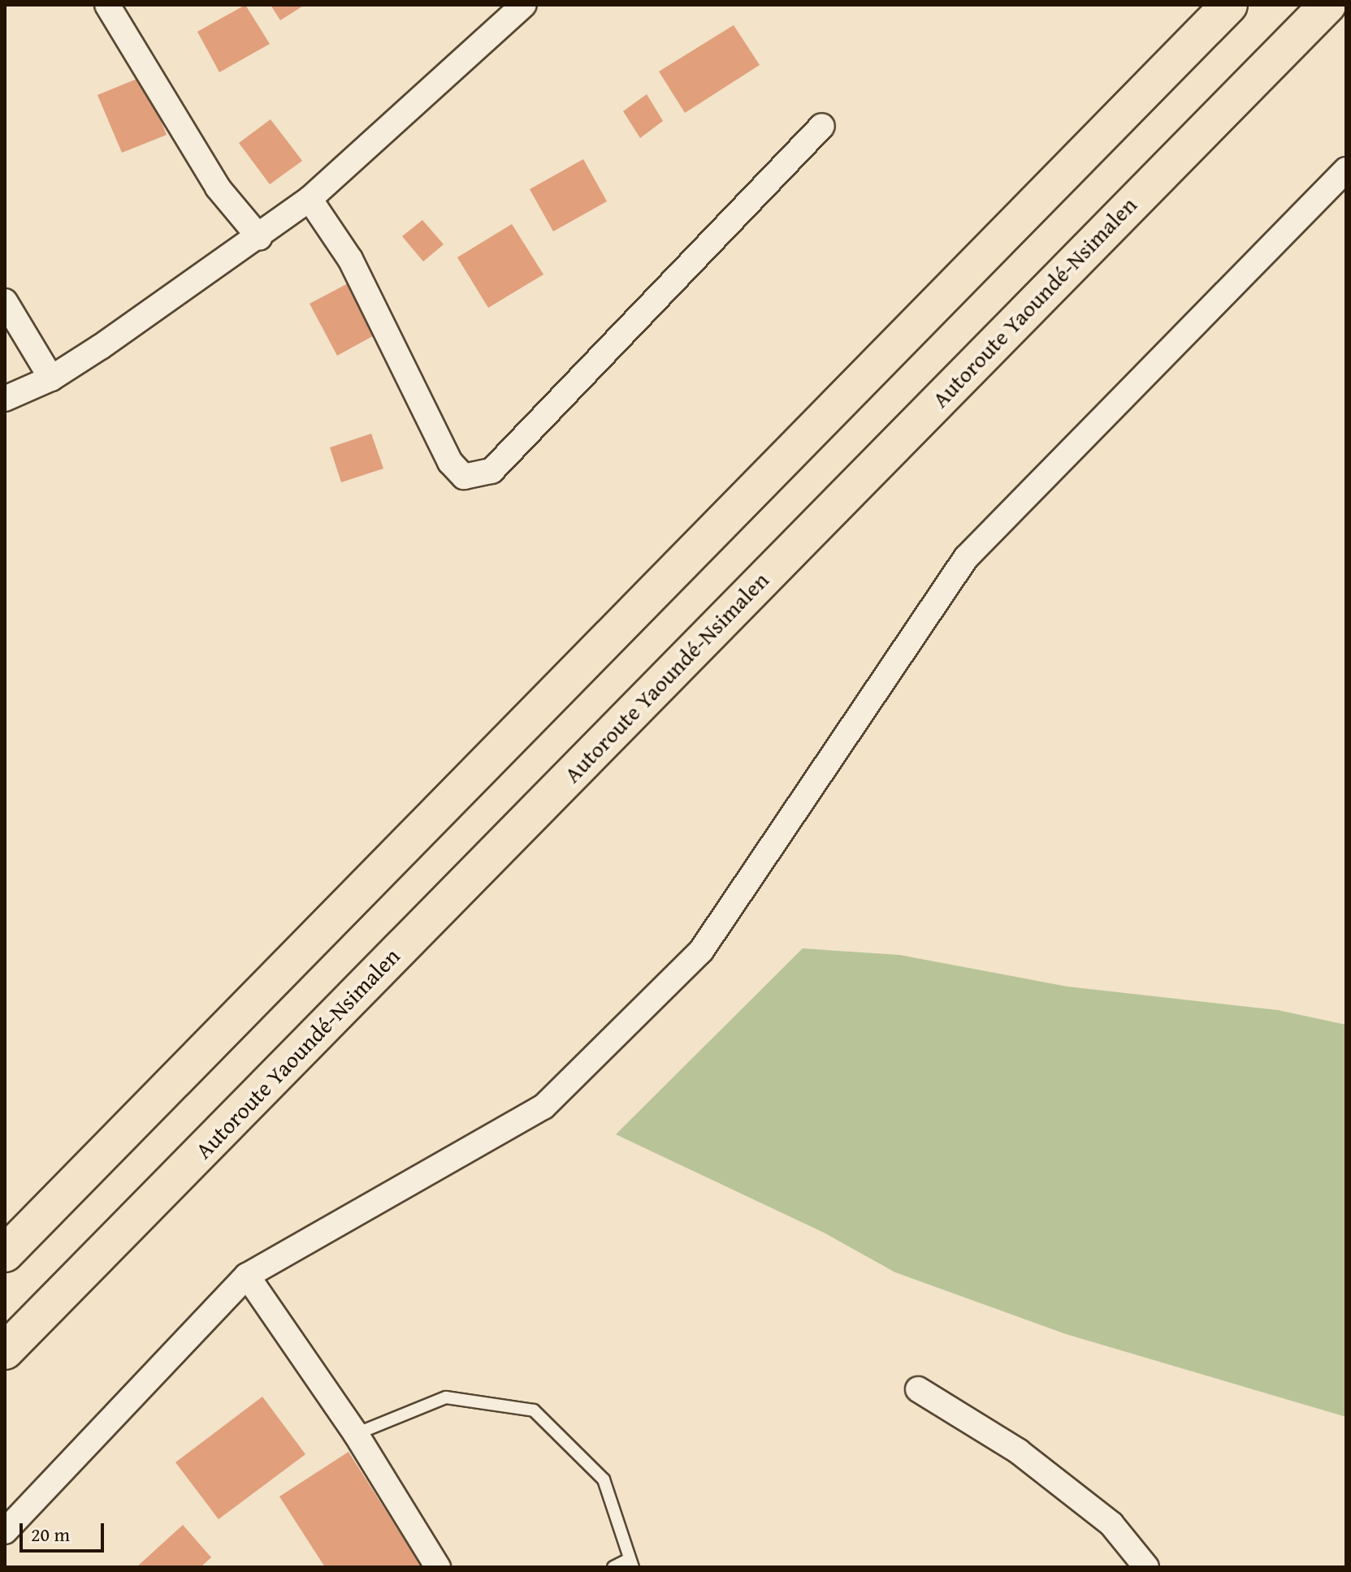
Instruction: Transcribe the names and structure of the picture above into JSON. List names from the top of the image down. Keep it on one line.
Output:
{"streets":{"highway":["Autoroute Yaoundé-Nsimalen"]},"scale_bar":"20 m"}
